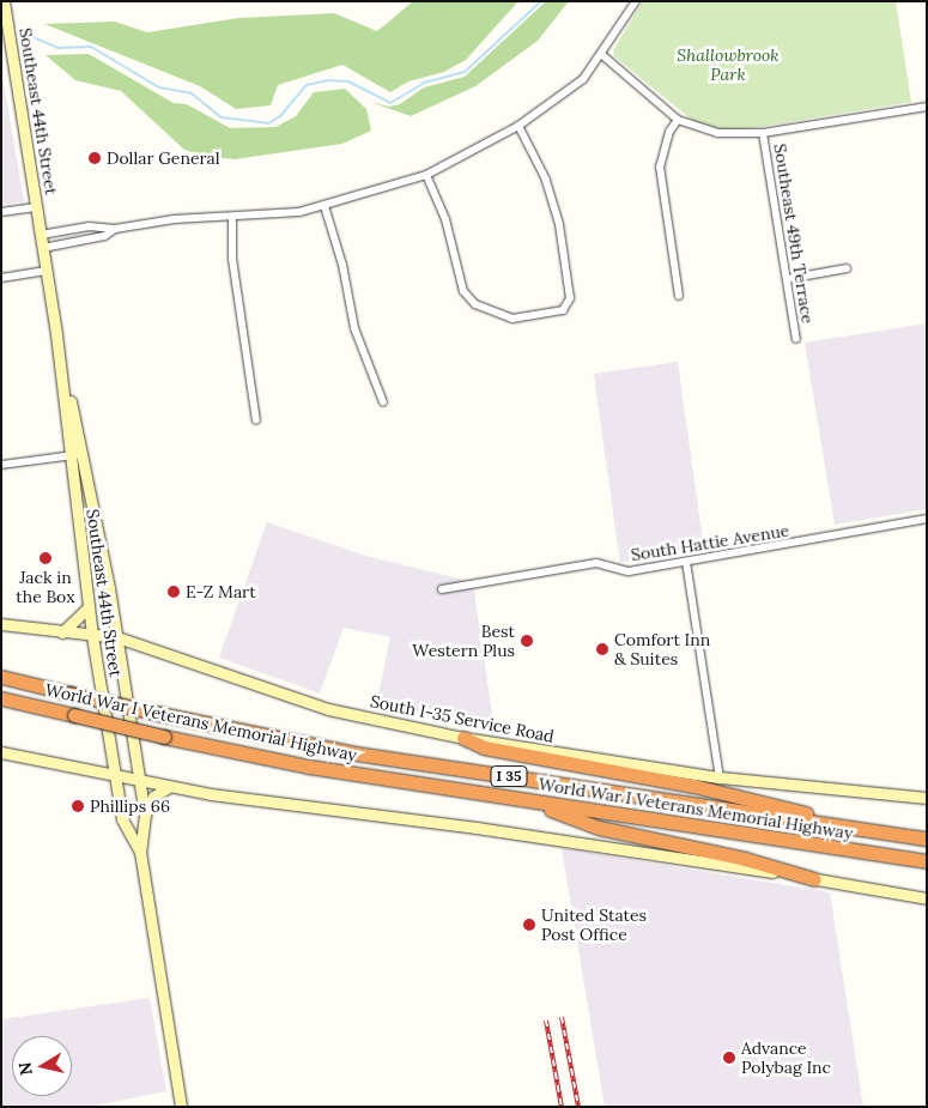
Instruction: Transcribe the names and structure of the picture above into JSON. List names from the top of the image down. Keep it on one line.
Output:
{"streets":{"highway":["World War I Veterans Memorial Highway","I 35"],"main road":["Southeast 44th Street","South I-35 Service Road"],"street":["Southeast 49th Terrace","South Hattie Avenue"]},"crossings":[["Southeast 44th Street","South I-35 Service Road"]],"parks":["Shallowbrook Park"],"places":["Dollar General","Jack in the Box","E-Z Mart","Best Western Plus","Comfort Inn & Suites","Phillips 66","United States Post Office","Advance Polybag Inc"],"north":"left"}
